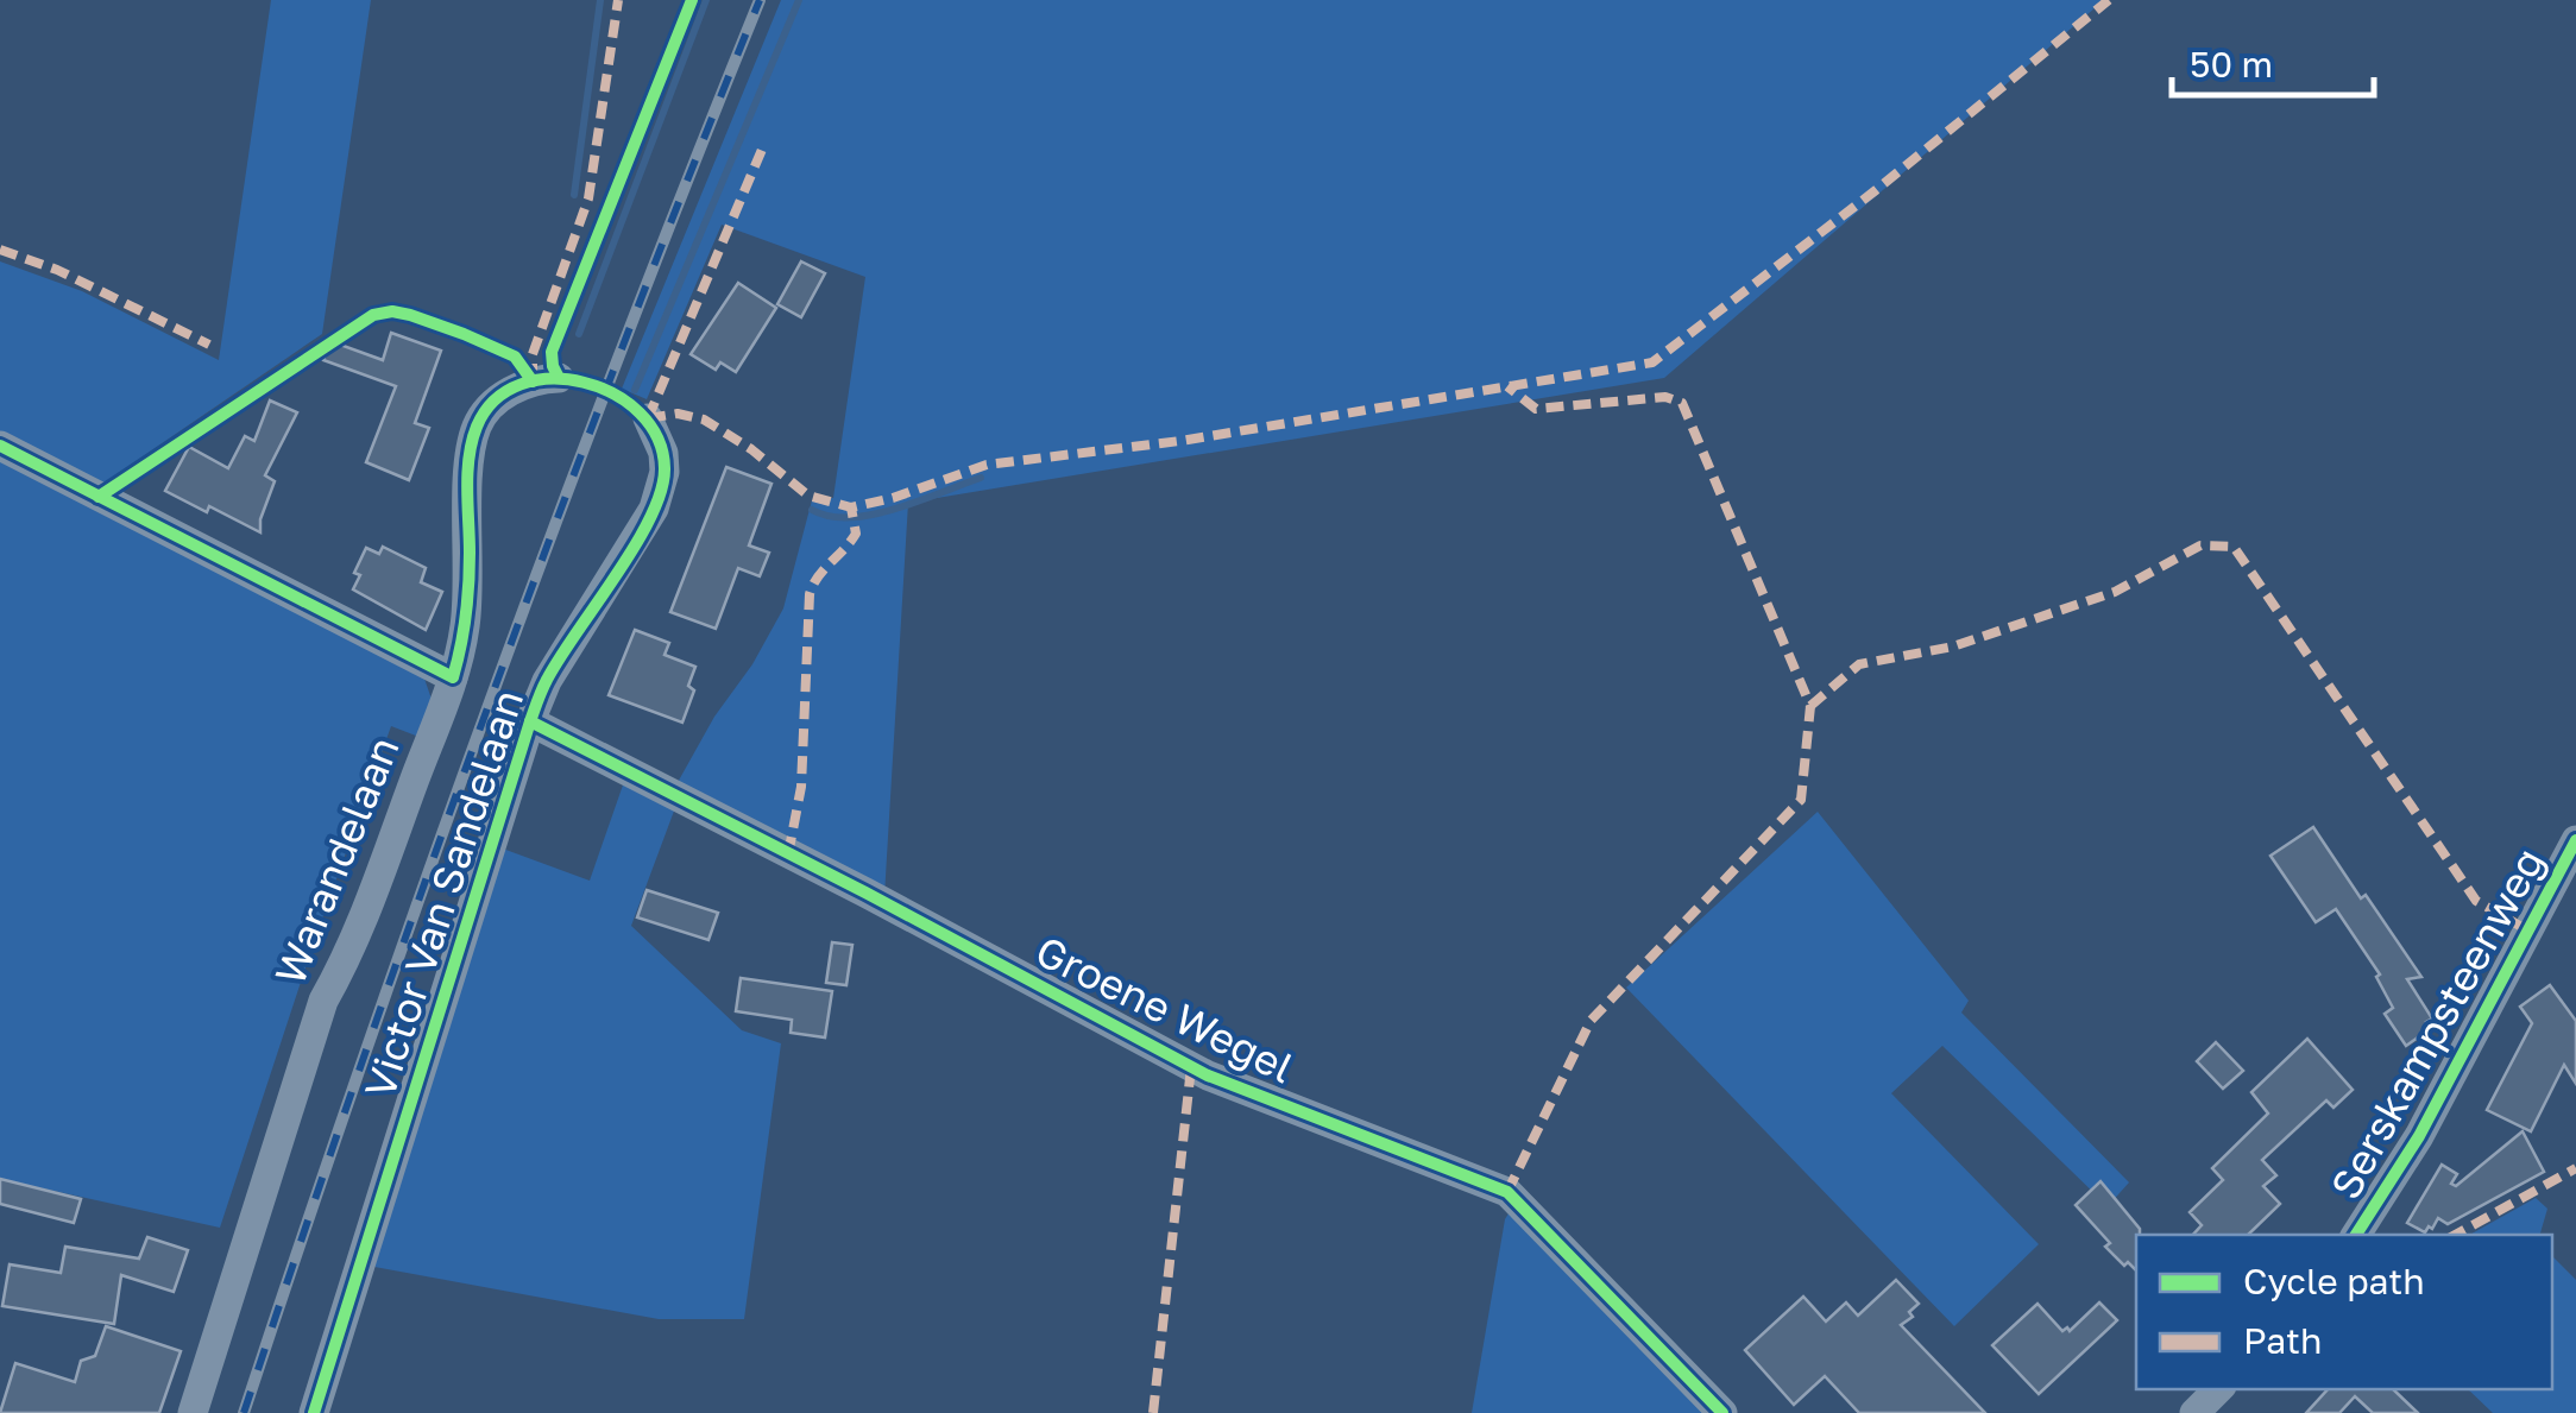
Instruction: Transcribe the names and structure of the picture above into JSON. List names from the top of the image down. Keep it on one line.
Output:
{"streets":{"street":["Warandelaan","Victor Van Sandelaan","Groene Wegel","Serskampsteenweg"]},"crossings":[["Victor Van Sandelaan","Groene Wegel"]],"legend":["Cycle path","Path"],"scale_bar":"50 m"}
